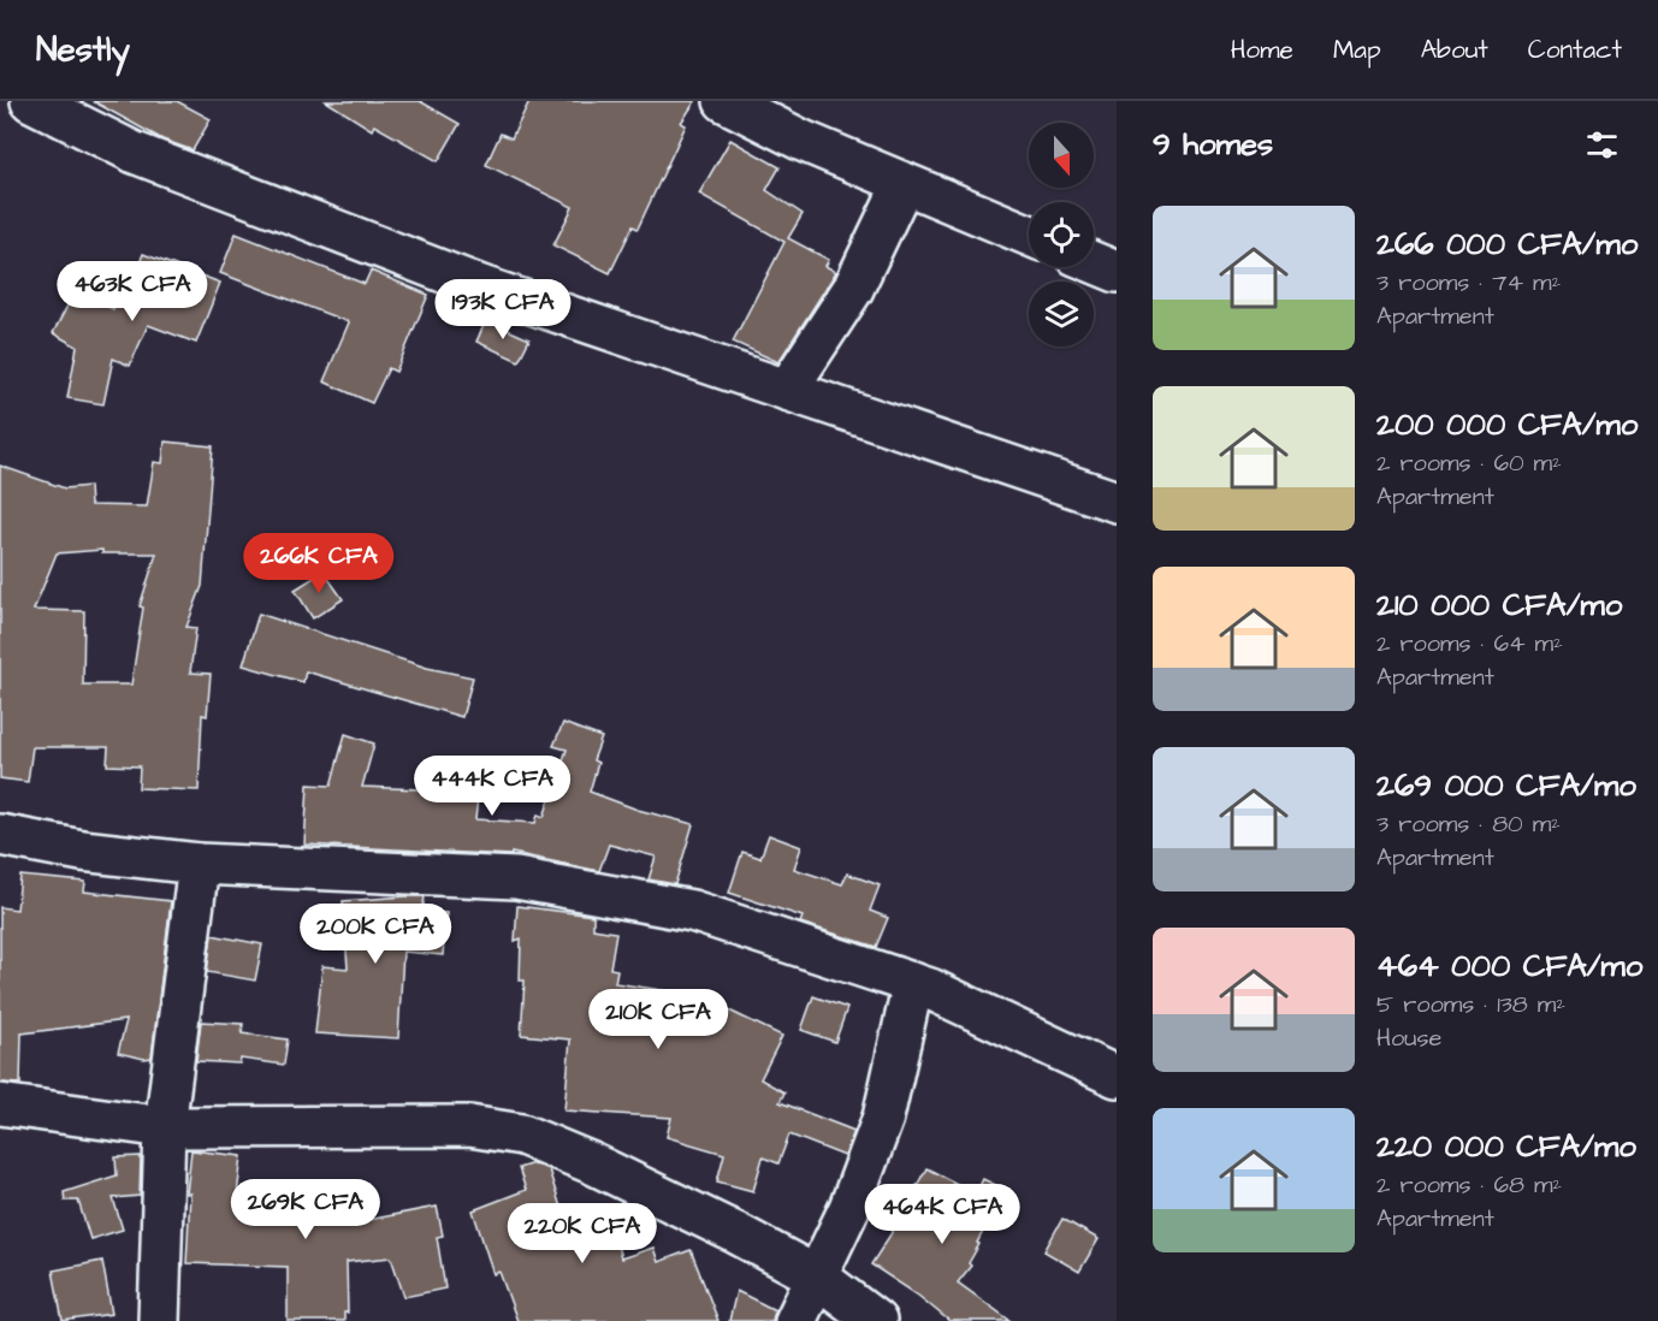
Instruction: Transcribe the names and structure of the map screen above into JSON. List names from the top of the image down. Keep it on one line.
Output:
{"north":"bottom","page":{"header":"Nestly","nav":["Home","Map","About","Contact"],"heading":"9 homes","list":[{"name":"266 000 CFA/mo","note":"3 rooms · 74 m² · Apartment"},{"name":"200 000 CFA/mo","note":"2 rooms · 60 m² · Apartment"},{"name":"210 000 CFA/mo","note":"2 rooms · 64 m² · Apartment"},{"name":"269 000 CFA/mo","note":"3 rooms · 80 m² · Apartment"},{"name":"464 000 CFA/mo","note":"5 rooms · 138 m² · House"},{"name":"220 000 CFA/mo","note":"2 rooms · 68 m² · Apartment"}],"price":["463K CFA","193K CFA","266K CFA","444K CFA","200K CFA","210K CFA","269K CFA","464K CFA","220K CFA"]}}
